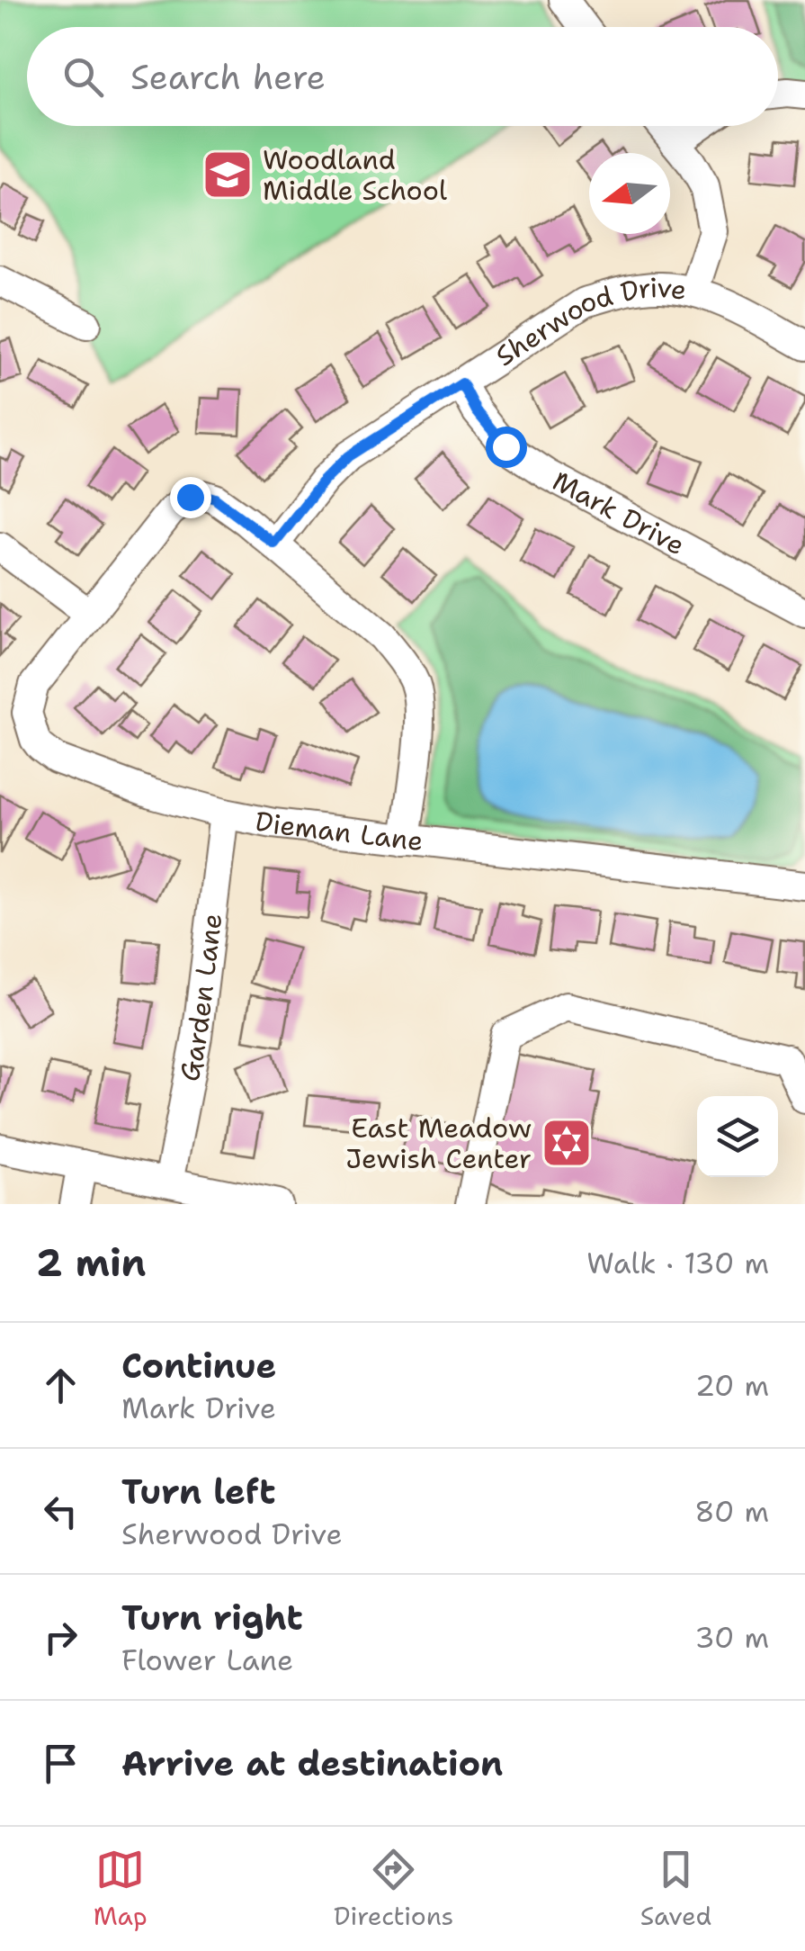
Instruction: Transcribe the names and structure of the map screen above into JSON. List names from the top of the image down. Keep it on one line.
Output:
{"streets":{"street":["Sherwood Drive","Mark Drive","Dieman Lane","Garden Lane"]},"crossings":[["Sherwood Drive","Mark Drive"],["Sherwood Drive","Dieman Lane"],["Dieman Lane","Garden Lane"]],"places":{"school or university":["Woodland Middle School"],"synagogue":["East Meadow Jewish Center"]},"north":"left","page":{"search":"Search here","heading":["2 min","Walk · 130 m"],"list":[["Continue","Mark Drive","20 m"],["Turn left","Sherwood Drive","80 m"],["Turn right","Flower Lane","30 m"],"Arrive at destination"],"nav":["Map","Directions","Saved"]}}
